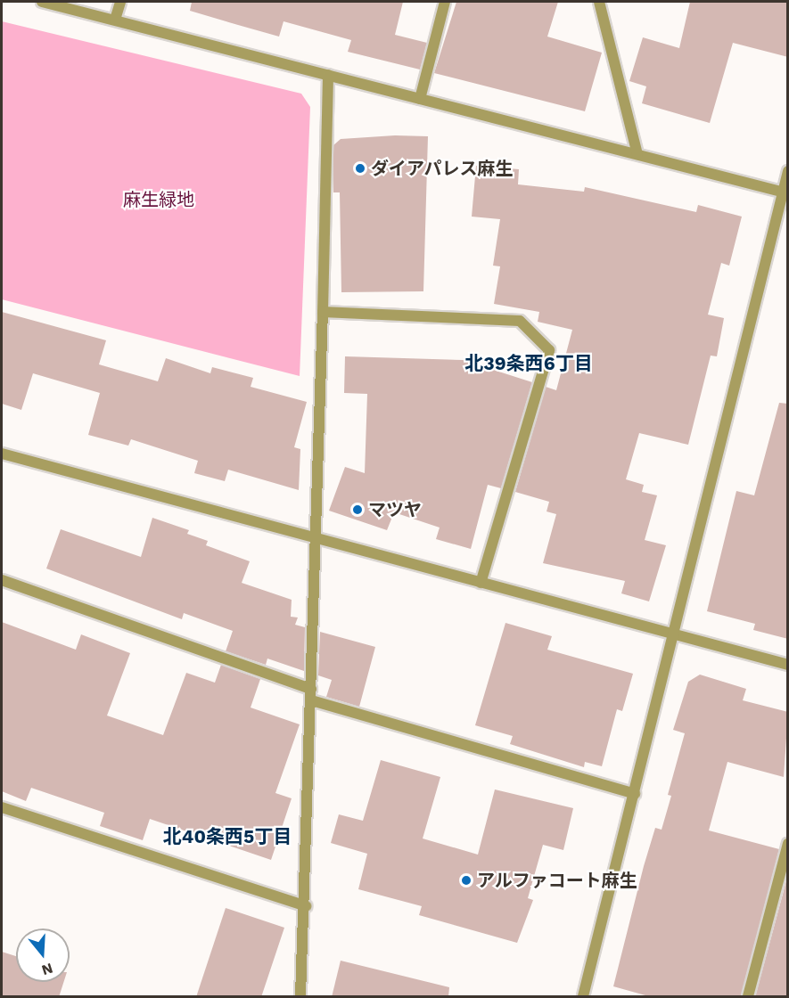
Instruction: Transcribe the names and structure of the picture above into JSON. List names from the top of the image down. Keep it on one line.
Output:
{"districts":["北39条西6丁目","北40条西5丁目"],"parks":["麻生緑地"],"places":["ダイアパレス麻生","マツヤ","アルファコート麻生"],"north":"bottom"}
